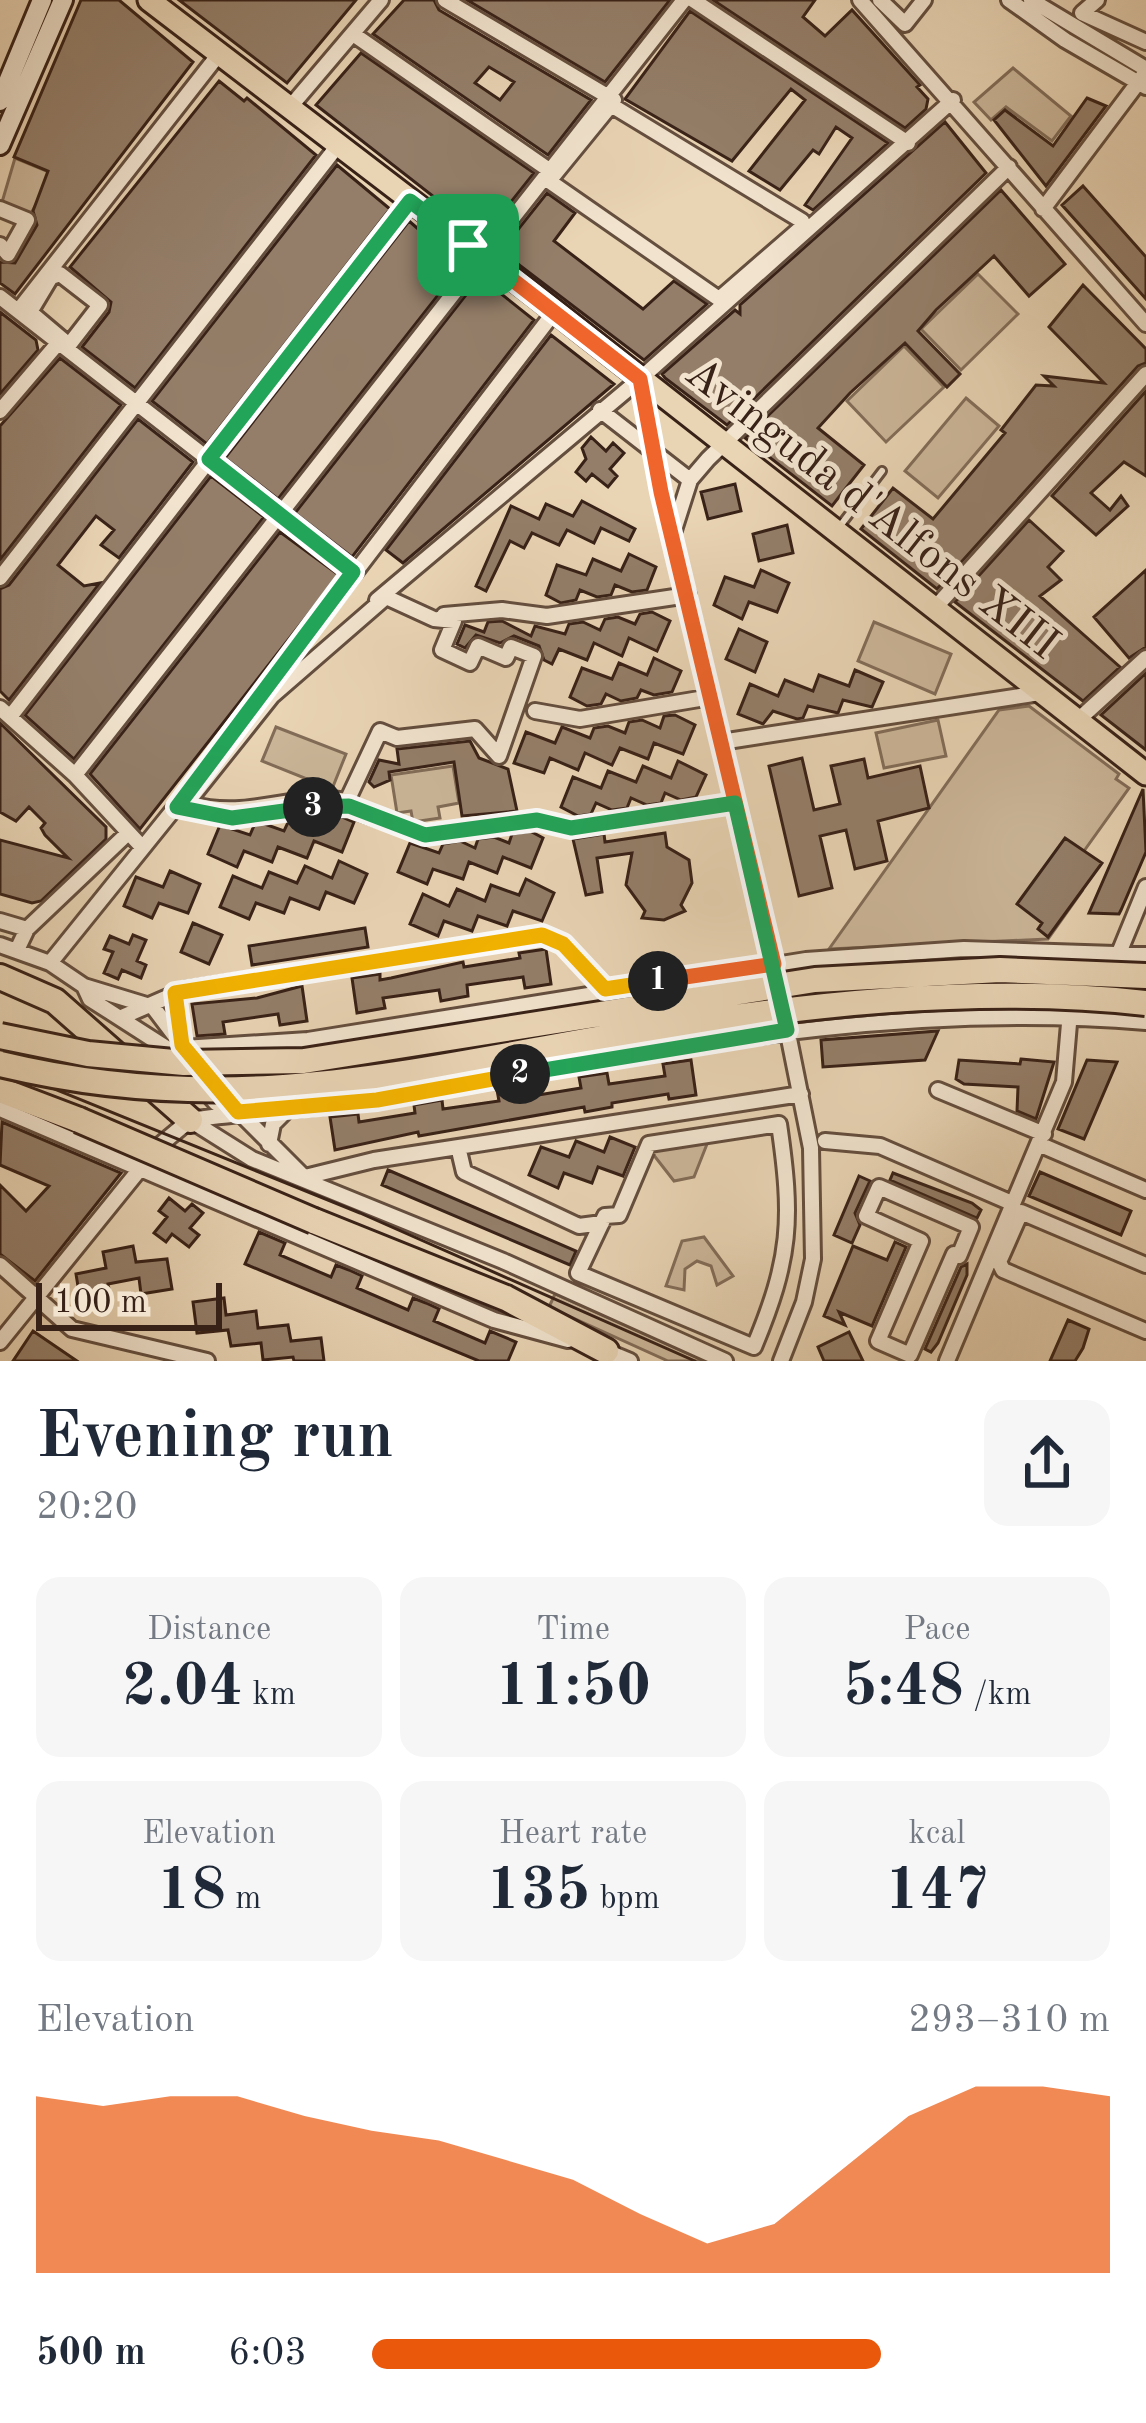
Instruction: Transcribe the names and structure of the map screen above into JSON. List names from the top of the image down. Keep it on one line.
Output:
{"streets":{"main road":["Avinguda d'Alfons XIII"]},"scale_bar":"100 m","page":{"pins":["3","1","2"],"scale":"100 m","heading":["Evening run","20:20"],"stats":[["Distance","2.04 km"],["Time","11:50"],["Pace","5:48 /km"],["Elevation","18 m"],["Heart rate","135 bpm"],["kcal","147"]],"chart":["Elevation","293–310 m"],"list":[{"name":"500 m","note":"6:03"}]}}
